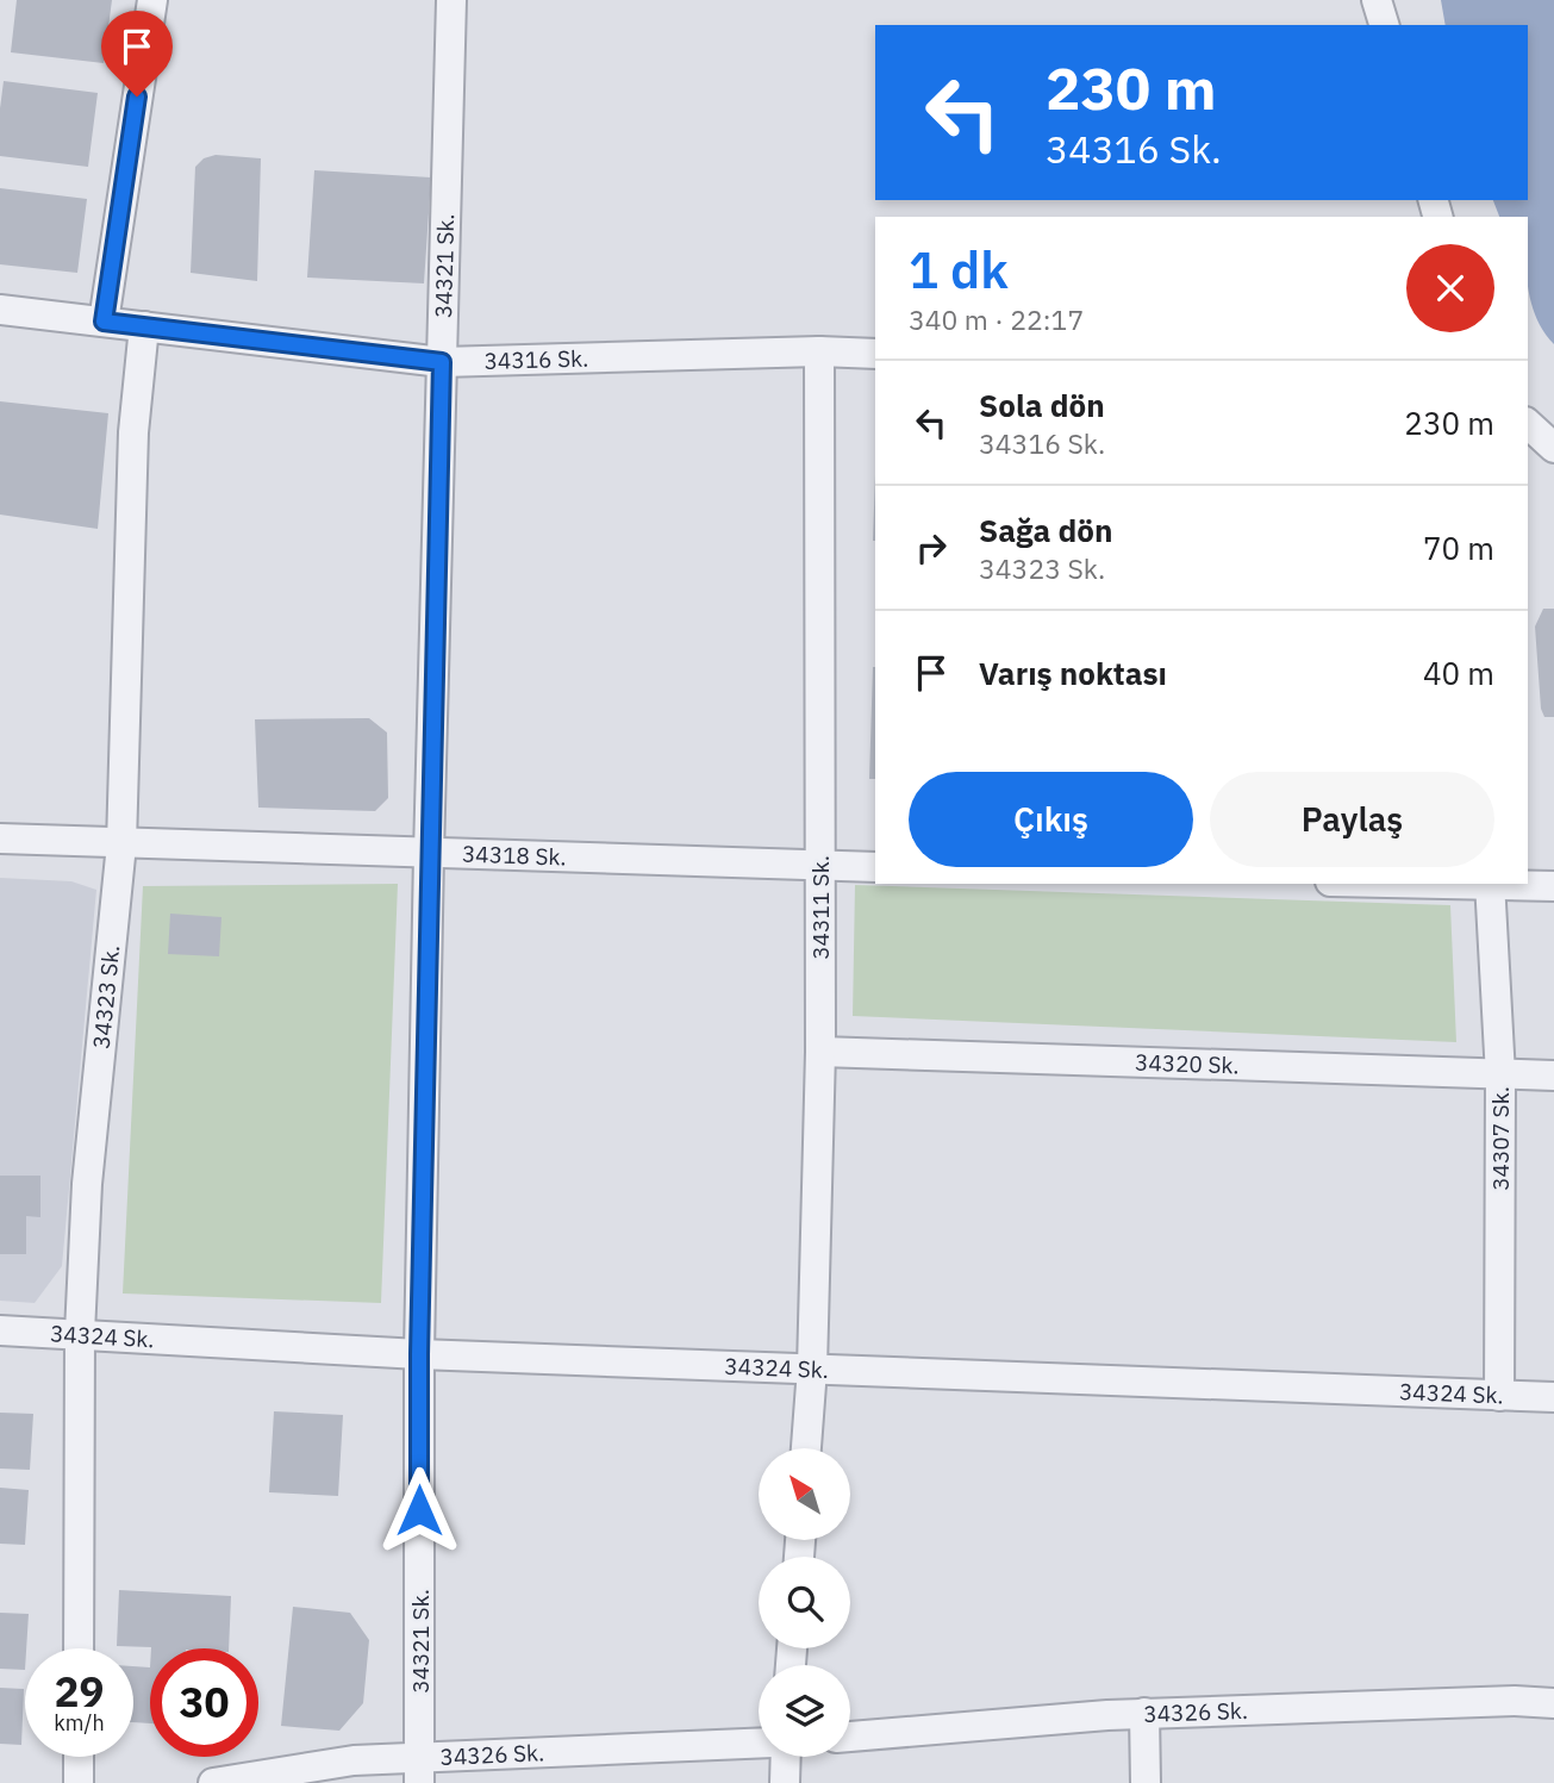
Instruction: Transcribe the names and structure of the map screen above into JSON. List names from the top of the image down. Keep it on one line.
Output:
{"streets":{"street":["34321 Sk.","34316 Sk.","34318 Sk.","34311 Sk.","34323 Sk.","34320 Sk.","34307 Sk.","34324 Sk.","34326 Sk."]},"crossings":[["34321 Sk.","34316 Sk."],["34321 Sk.","34318 Sk."],["34321 Sk.","34324 Sk."],["34321 Sk.","34326 Sk."],["34316 Sk.","34311 Sk."],["34316 Sk.","34323 Sk."],["34318 Sk.","34311 Sk."],["34318 Sk.","34323 Sk."],["34311 Sk.","34320 Sk."],["34311 Sk.","34324 Sk."],["34323 Sk.","34324 Sk."],["34320 Sk.","34307 Sk."],["34307 Sk.","34324 Sk."]],"north":"top left","page":{"turn":["230 m","34316 Sk."],"heading":["1 dk","340 m · 22:17"],"list":[{"name":"Sola dön","note":"34316 Sk.","value":"230 m"},{"name":"Sağa dön","note":"34323 Sk.","value":"70 m"},{"name":"Varış noktası","value":"40 m"}],"buttons":["Çıkış","Paylaş"],"speed":"29 km/h","limit":"30"}}
